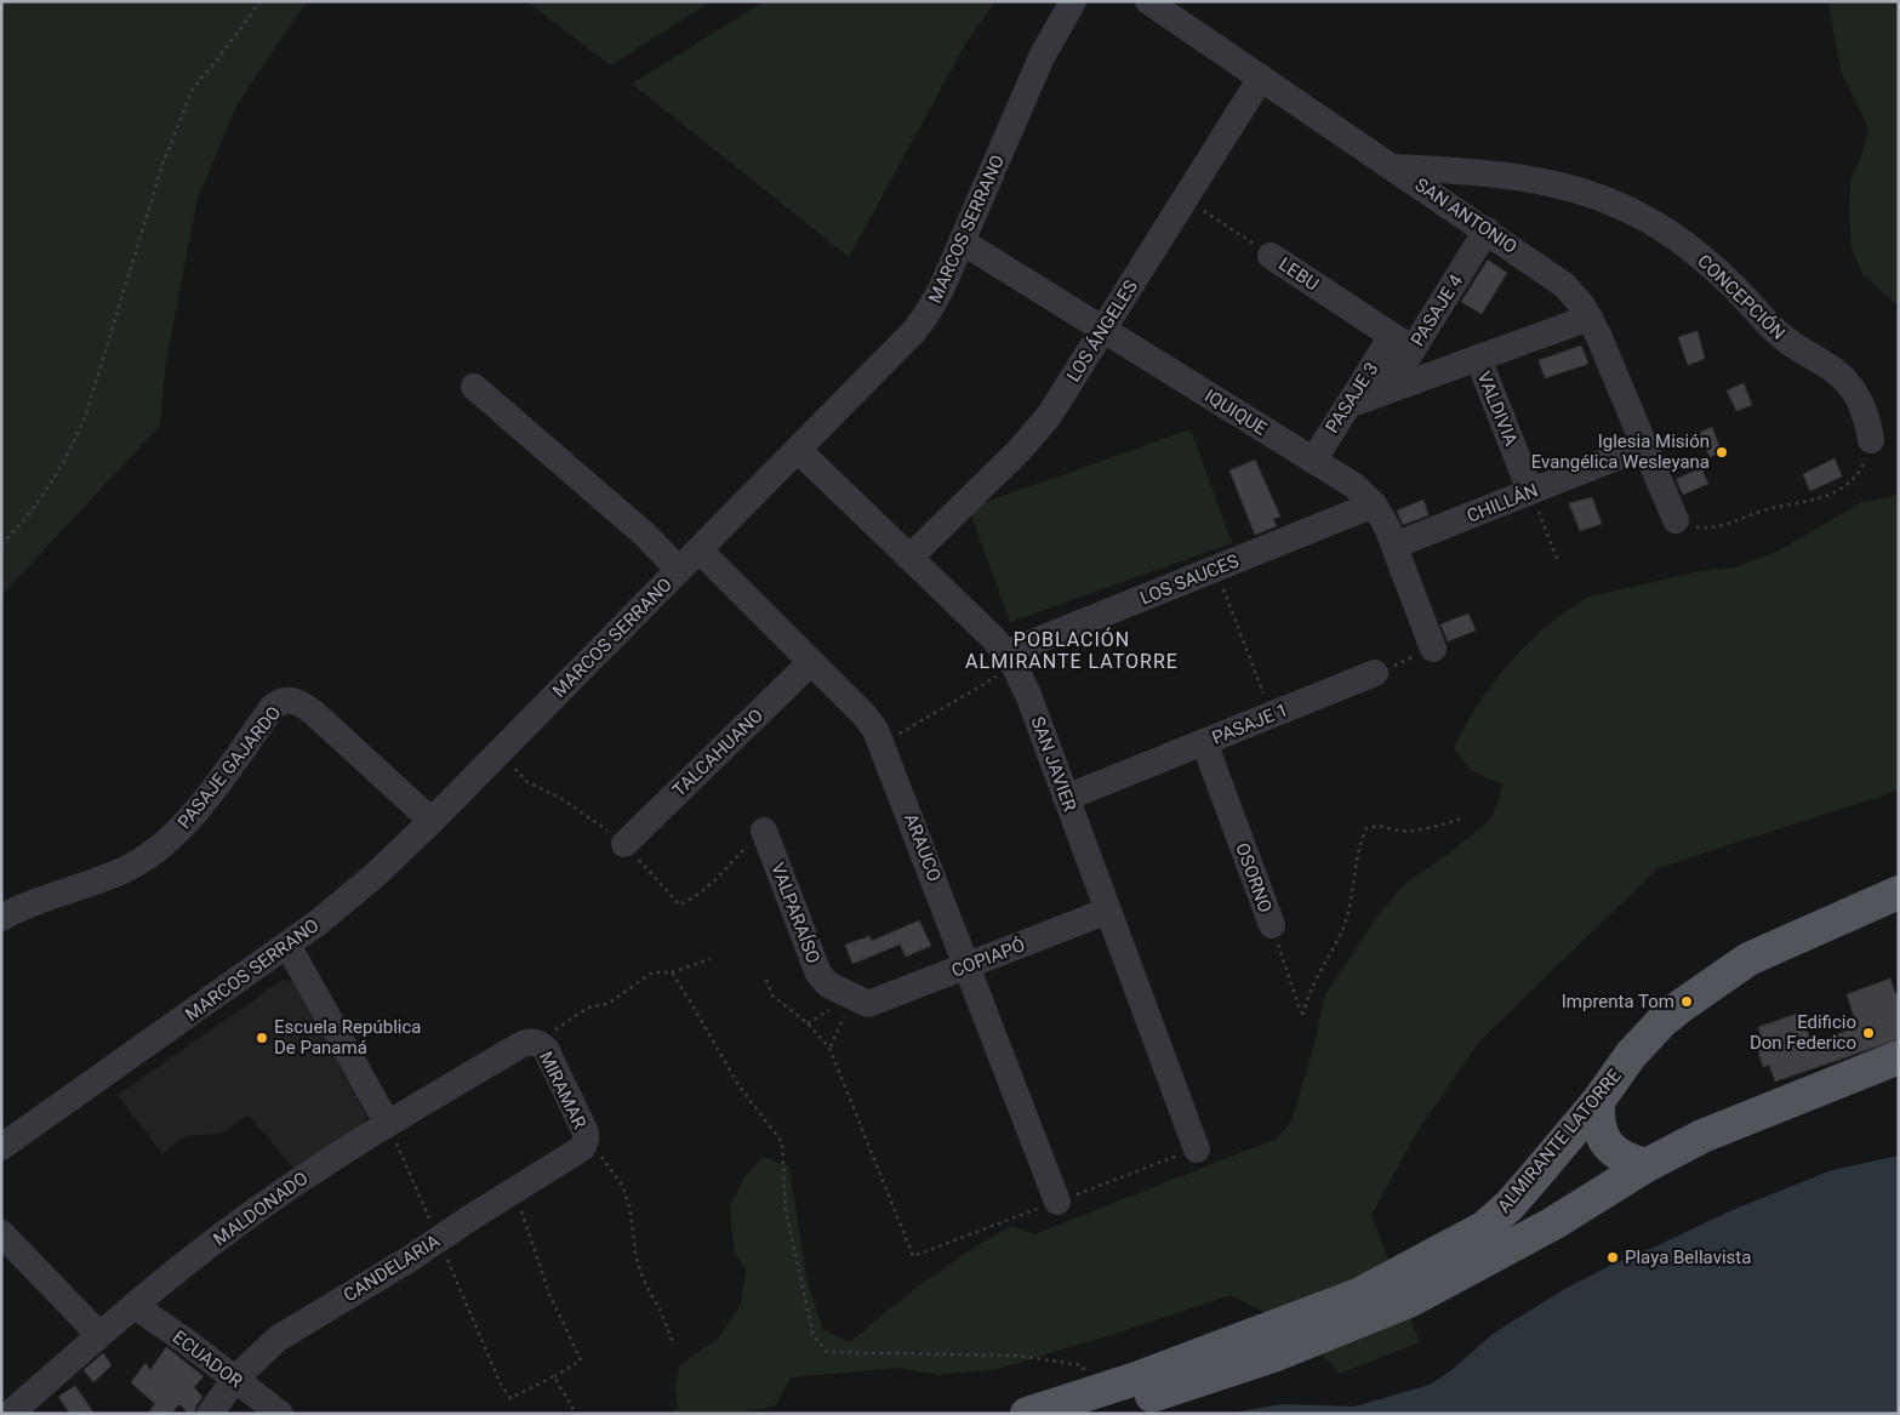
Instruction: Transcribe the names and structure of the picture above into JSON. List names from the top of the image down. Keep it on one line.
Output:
{"streets":{"main road":["ALMIRANTE LATORRE"],"street":["SAN ANTONIO","MARCOS SERRANO","LEBU","CONCEPCIÓN","PASAJE 4","LOS ÁNGELES","PASAJE 3","VALDIVIA","IQUIQUE","CHILLÁN","LOS SAUCES","PASAJE 1","TALCAHUANO","SAN JAVIER","PASAJE GAJARDO","ARAUCO","OSORNO","VALPARAÍSO","COPIAPÓ","MIRAMAR","MALDONADO","CANDELARIA","ECUADOR"]},"crossings":[["SAN ANTONIO","CONCEPCIÓN"],["SAN ANTONIO","PASAJE 4"],["SAN ANTONIO","LOS ÁNGELES"],["SAN ANTONIO","CHILLÁN"],["MARCOS SERRANO","IQUIQUE"],["MARCOS SERRANO","SAN JAVIER"],["MARCOS SERRANO","PASAJE GAJARDO"],["MARCOS SERRANO","ARAUCO"],["LEBU","PASAJE 4"],["LEBU","LOS ÁNGELES"],["LEBU","PASAJE 3"],["PASAJE 4","PASAJE 3"],["LOS ÁNGELES","IQUIQUE"],["LOS ÁNGELES","SAN JAVIER"],["PASAJE 3","IQUIQUE"],["VALDIVIA","CHILLÁN"],["IQUIQUE","CHILLÁN"],["IQUIQUE","LOS SAUCES"],["LOS SAUCES","SAN JAVIER"],["PASAJE 1","SAN JAVIER"],["PASAJE 1","OSORNO"],["TALCAHUANO","ARAUCO"],["SAN JAVIER","COPIAPÓ"],["ARAUCO","COPIAPÓ"],["VALPARAÍSO","COPIAPÓ"],["MIRAMAR","MALDONADO"],["MIRAMAR","CANDELARIA"],["MALDONADO","ECUADOR"],["CANDELARIA","ECUADOR"]],"districts":["POBLACIÓN ALMIRANTE LATORRE"],"places":["Iglesia Misión Evangélica Wesleyana","Imprenta Tom","Edificio Don Federico","Escuela República De Panamá","Playa Bellavista"]}
